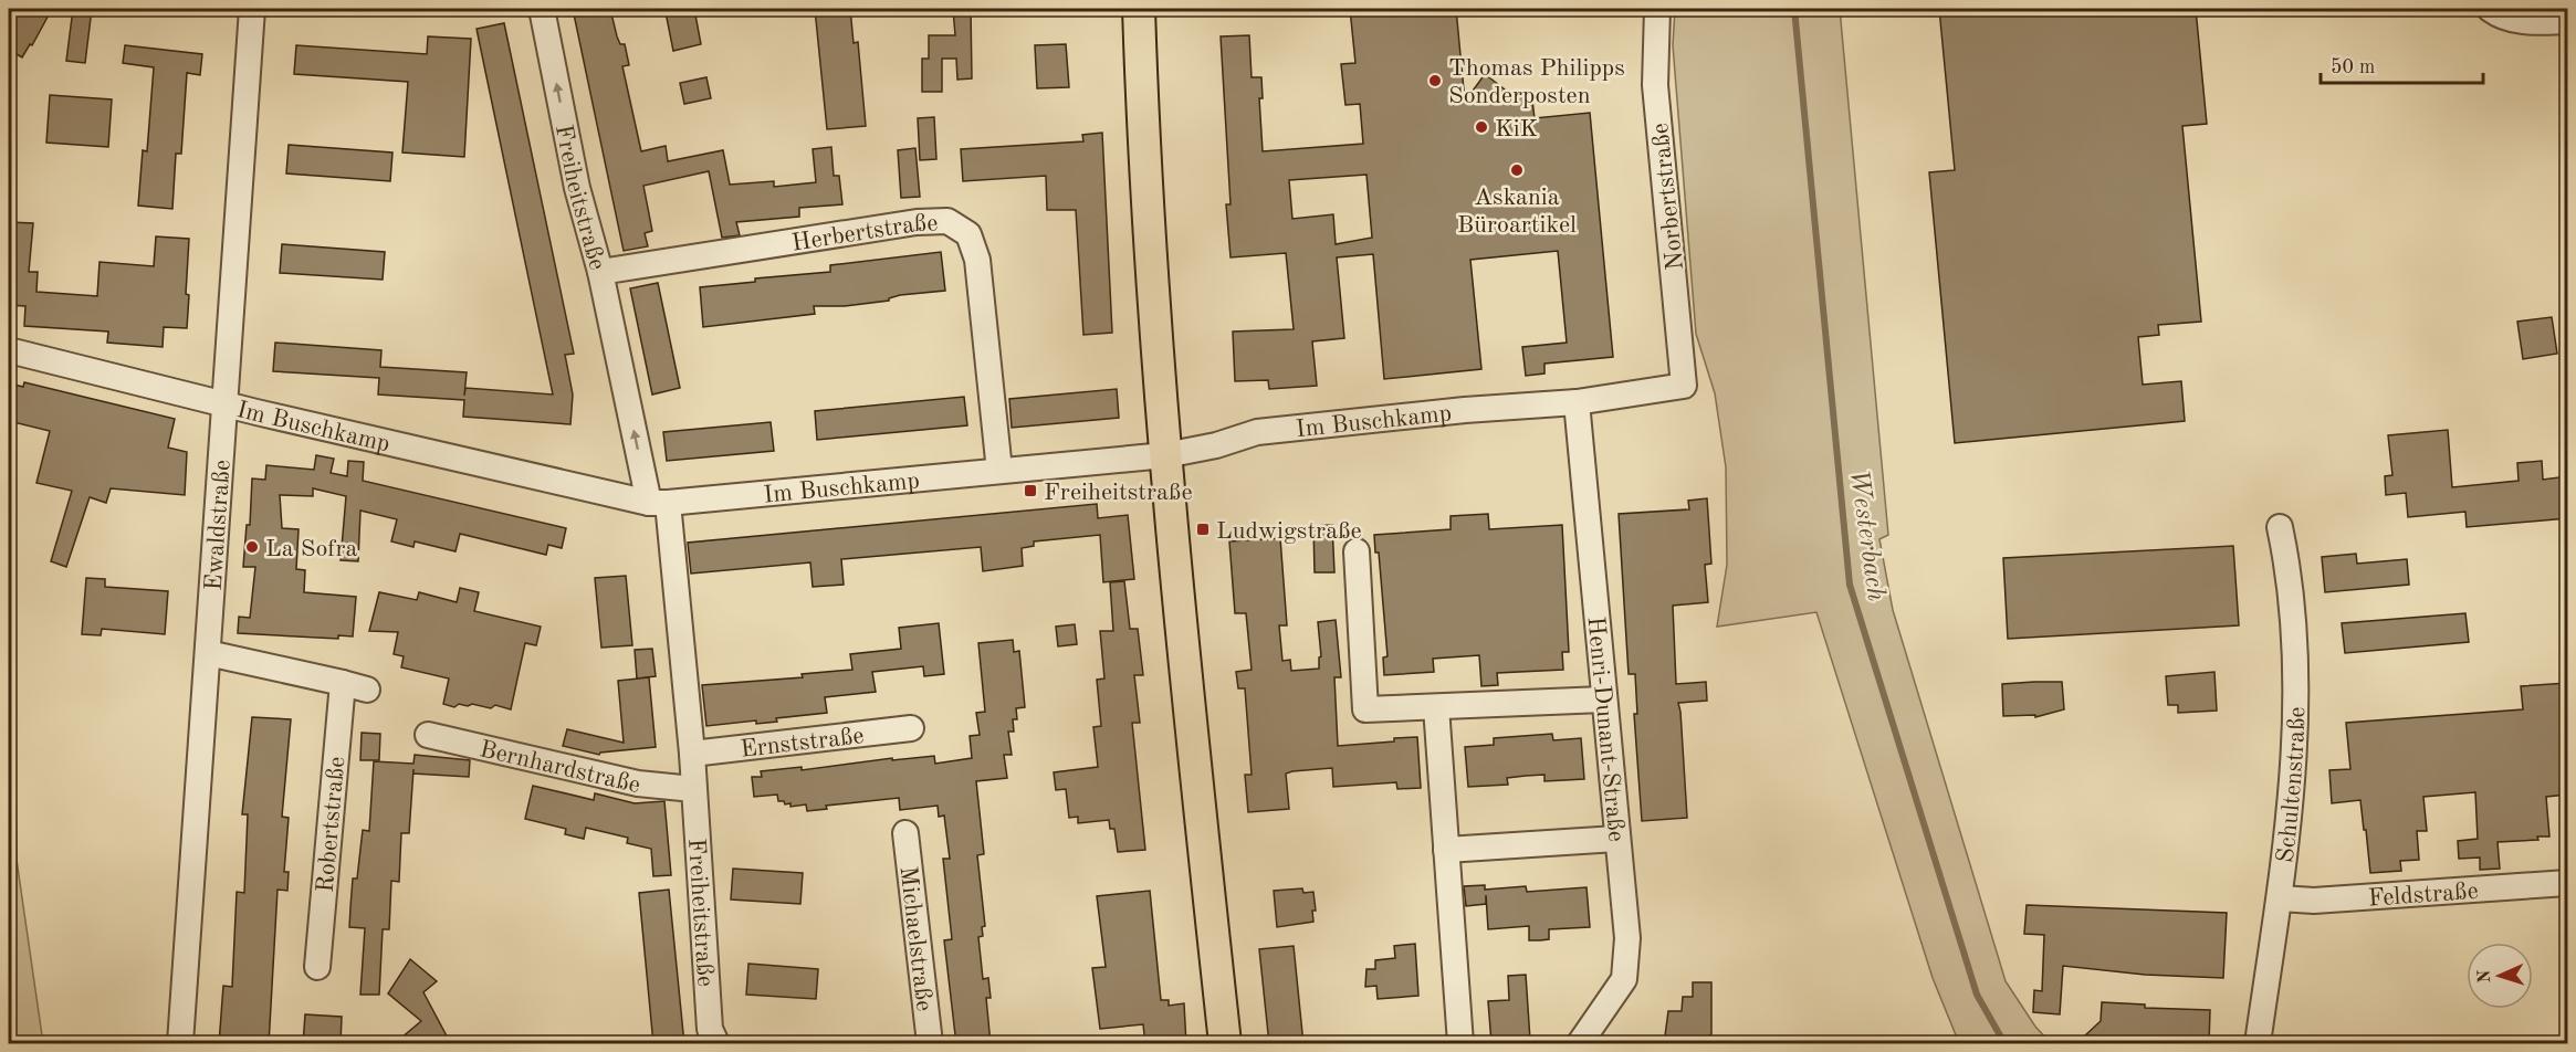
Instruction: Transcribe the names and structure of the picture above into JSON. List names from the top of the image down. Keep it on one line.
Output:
{"streets":{"street":["Freiheitstraße","Norbertstraße","Herbertstraße","Im Buschkamp","Ewaldstraße","Henri-Dunant-Straße","Ernststraße","Bernhardstraße","Schultenstraße","Robertstraße","Feldstraße","Michaelstraße"]},"crossings":[["Freiheitstraße","Herbertstraße"],["Freiheitstraße","Im Buschkamp"],["Freiheitstraße","Ernststraße"],["Freiheitstraße","Bernhardstraße"],["Norbertstraße","Im Buschkamp"],["Herbertstraße","Im Buschkamp"],["Im Buschkamp","Ewaldstraße"],["Im Buschkamp","Henri-Dunant-Straße"],["Schultenstraße","Feldstraße"]],"one_way":["Freiheitstraße"],"water":["Westerbach"],"places":{"other":["Thomas Philipps Sonderposten","KiK","Askania Büroartikel","La Sofra"],"transit":["Freiheitstraße","Ludwigstraße"]},"scale_bar":"50 m","north":"left"}
